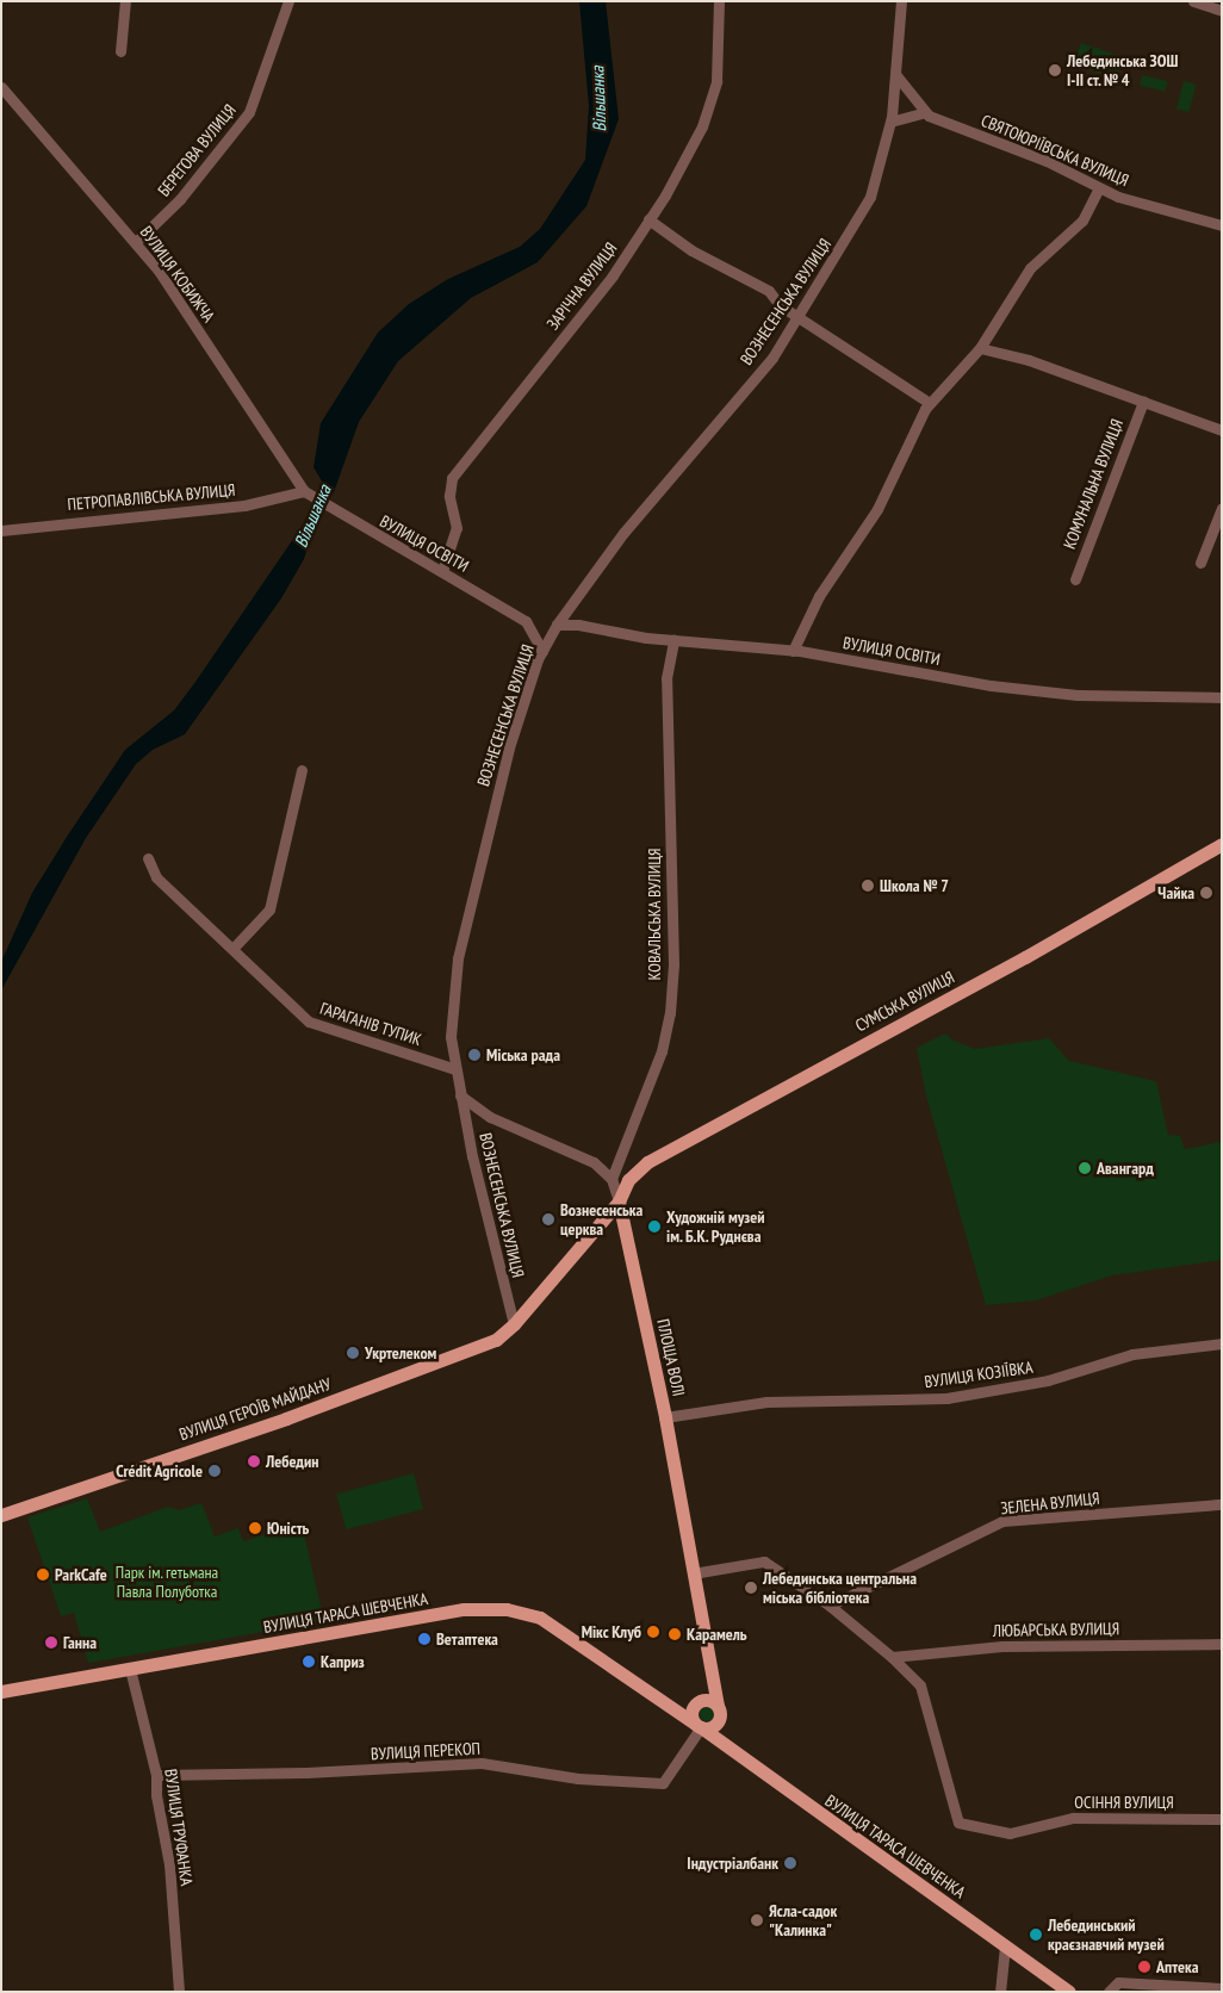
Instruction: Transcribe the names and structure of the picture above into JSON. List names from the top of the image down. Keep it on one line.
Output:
{"streets":{"main road":["СУМСЬКА ВУЛИЦЯ","ПЛОЩА ВОЛІ","ВУЛИЦЯ ГЕРОЇВ МАЙДАНУ","ВУЛИЦЯ ТАРАСА ШЕВЧЕНКА"],"street":["БЕРЕГОВА ВУЛИЦЯ","СВЯТОЮРІЇВСЬКА ВУЛИЦЯ","ВУЛИЦЯ КОБИЖЧА","ЗАРІЧНА ВУЛИЦЯ","ВОЗНЕСЕНСЬКА ВУЛИЦЯ","КОМУНАЛЬНА ВУЛИЦЯ","ПЕТРОПАВЛІВСЬКА ВУЛИЦЯ","ВУЛИЦЯ ОСВІТИ","КОВАЛЬСЬКА ВУЛИЦЯ","ГАРАГАНІВ ТУПИК","ВУЛИЦЯ КОЗІЇВКА","ЗЕЛЕНА ВУЛИЦЯ","ЛЮБАРСЬКА ВУЛИЦЯ","ВУЛИЦЯ ПЕРЕКОП","ОСІННЯ ВУЛИЦЯ","ВУЛИЦЯ ТРУФАНКА"]},"crossings":[["БЕРЕГОВА ВУЛИЦЯ","ВУЛИЦЯ КОБИЖЧА"],["ВУЛИЦЯ КОБИЖЧА","ПЕТРОПАВЛІВСЬКА ВУЛИЦЯ"],["ВУЛИЦЯ КОБИЖЧА","ВУЛИЦЯ ОСВІТИ"],["ЗАРІЧНА ВУЛИЦЯ","ВУЛИЦЯ ОСВІТИ"],["ВОЗНЕСЕНСЬКА ВУЛИЦЯ","ВУЛИЦЯ ОСВІТИ"],["ВОЗНЕСЕНСЬКА ВУЛИЦЯ","ГАРАГАНІВ ТУПИК"],["ВОЗНЕСЕНСЬКА ВУЛИЦЯ","ВУЛИЦЯ ГЕРОЇВ МАЙДАНУ"],["ПЕТРОПАВЛІВСЬКА ВУЛИЦЯ","ВУЛИЦЯ ОСВІТИ"],["ВУЛИЦЯ ОСВІТИ","КОВАЛЬСЬКА ВУЛИЦЯ"],["СУМСЬКА ВУЛИЦЯ","ПЛОЩА ВОЛІ"],["ПЛОЩА ВОЛІ","ВУЛИЦЯ КОЗІЇВКА"],["ПЛОЩА ВОЛІ","ВУЛИЦЯ ТАРАСА ШЕВЧЕНКА"],["ВУЛИЦЯ ТАРАСА ШЕВЧЕНКА","ВУЛИЦЯ ПЕРЕКОП"],["ВУЛИЦЯ ТАРАСА ШЕВЧЕНКА","ВУЛИЦЯ ТРУФАНКА"],["ЛЮБАРСЬКА ВУЛИЦЯ","ОСІННЯ ВУЛИЦЯ"],["ВУЛИЦЯ ПЕРЕКОП","ВУЛИЦЯ ТРУФАНКА"]],"water":["Вільшанка"],"parks":["Парк ім. гетьмана Павла Полуботка"],"places":["Лебединська ЗОШ І-ІІ ст. № 4","Школа № 7","Чайка","Міська рада","Авангард","Вознесенська церква","Художній музей ім. Б.К. Руднєва","Укртелеком","Лебедин","Crédit Agricole","Юність","ParkCafe","Лебединська центральна міська бібліотека","Мікс Клуб","Карамель","Ветаптека","Ганна","Каприз","Індустріалбанк","Ясла-садок \"Калинка\"","Лебединський краєзнавчий музей","Аптека"]}
